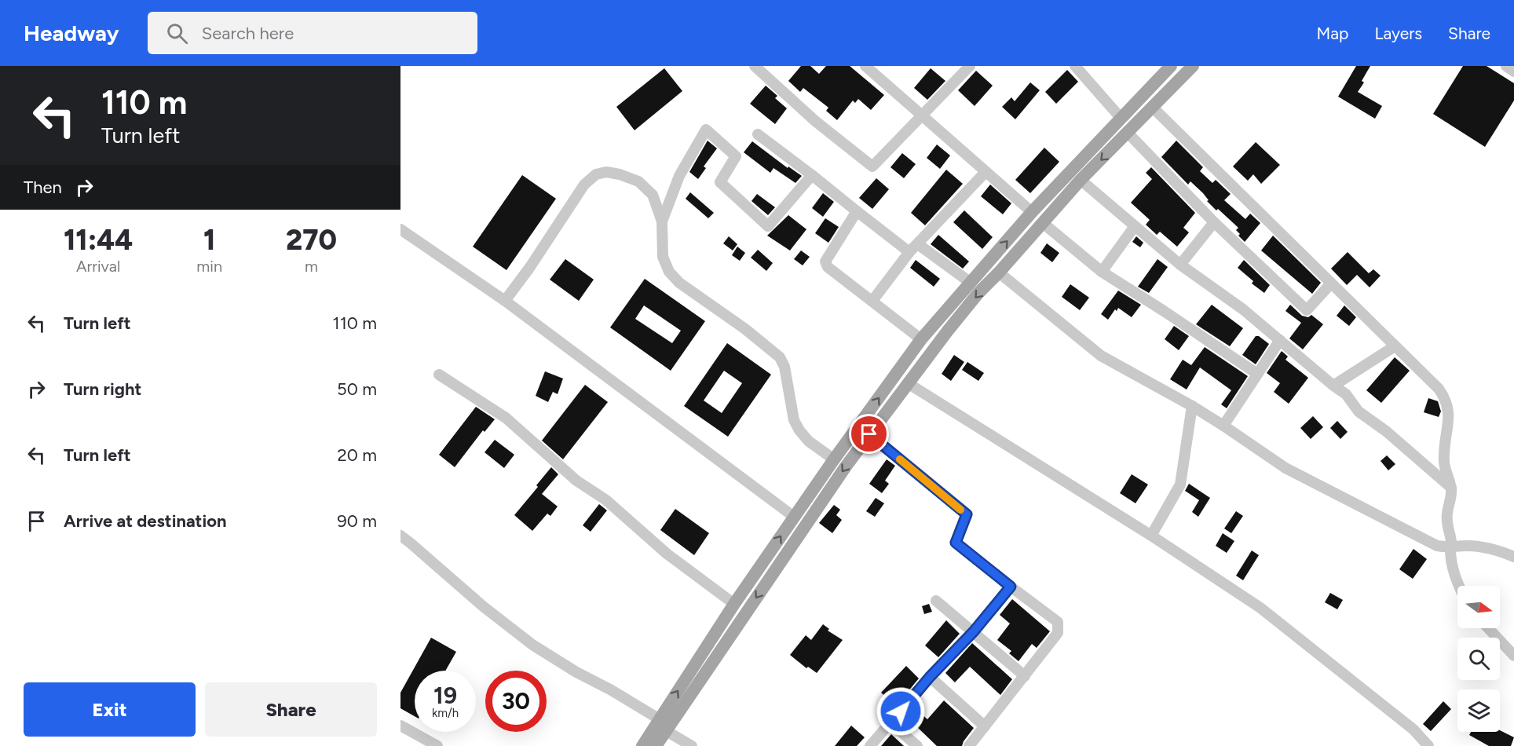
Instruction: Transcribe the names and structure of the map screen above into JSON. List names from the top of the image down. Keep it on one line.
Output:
{"north":"right","page":{"header":"Headway","search":"Search here","nav":["Map","Layers","Share"],"turn":["110 m","Turn left"],"then":"Then","eta":["11:44","Arrival","1","min","270","m"],"list":[{"name":"Turn left","value":"110 m"},{"name":"Turn right","value":"50 m"},{"name":"Turn left","value":"20 m"},{"name":"Arrive at destination","value":"90 m"}],"speed":"19 km/h","limit":"30","buttons":["Exit","Share"]}}
